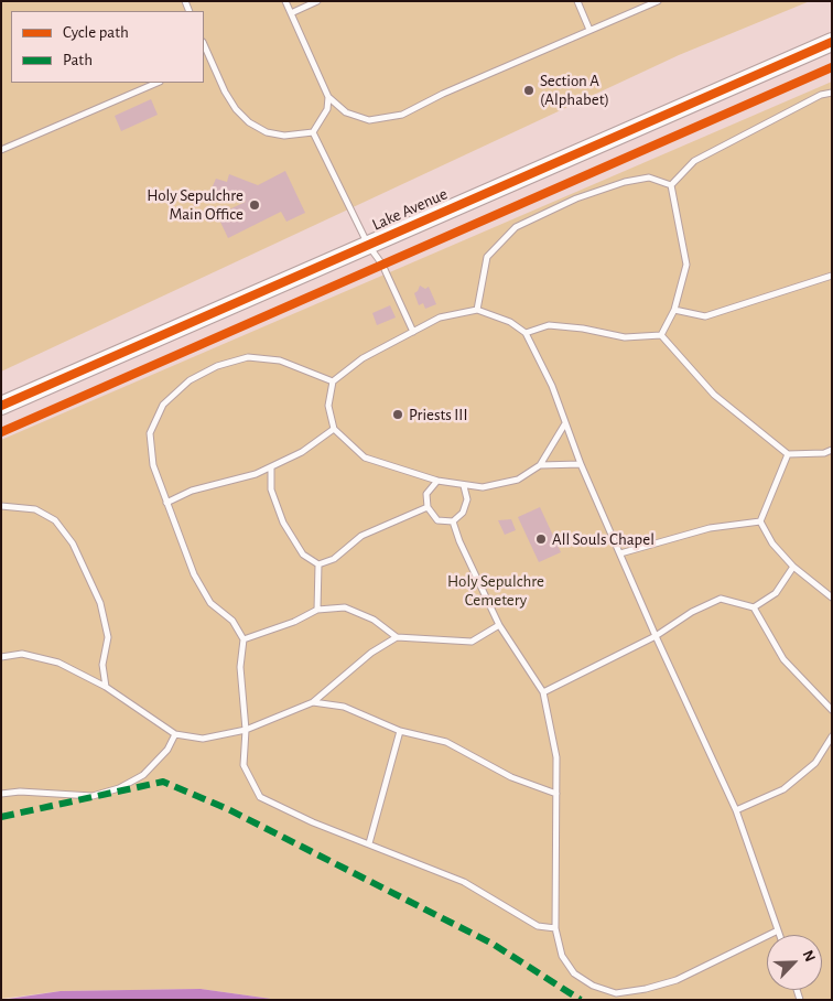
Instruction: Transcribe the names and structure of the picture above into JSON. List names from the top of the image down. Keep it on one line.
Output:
{"streets":{"main road":["Lake Avenue"]},"parks":["Holy Sepulchre Cemetery"],"places":["Section A (Alphabet)","Holy Sepulchre Main Office","Priests III","All Souls Chapel"],"legend":["Cycle path","Path"],"north":"top right"}
